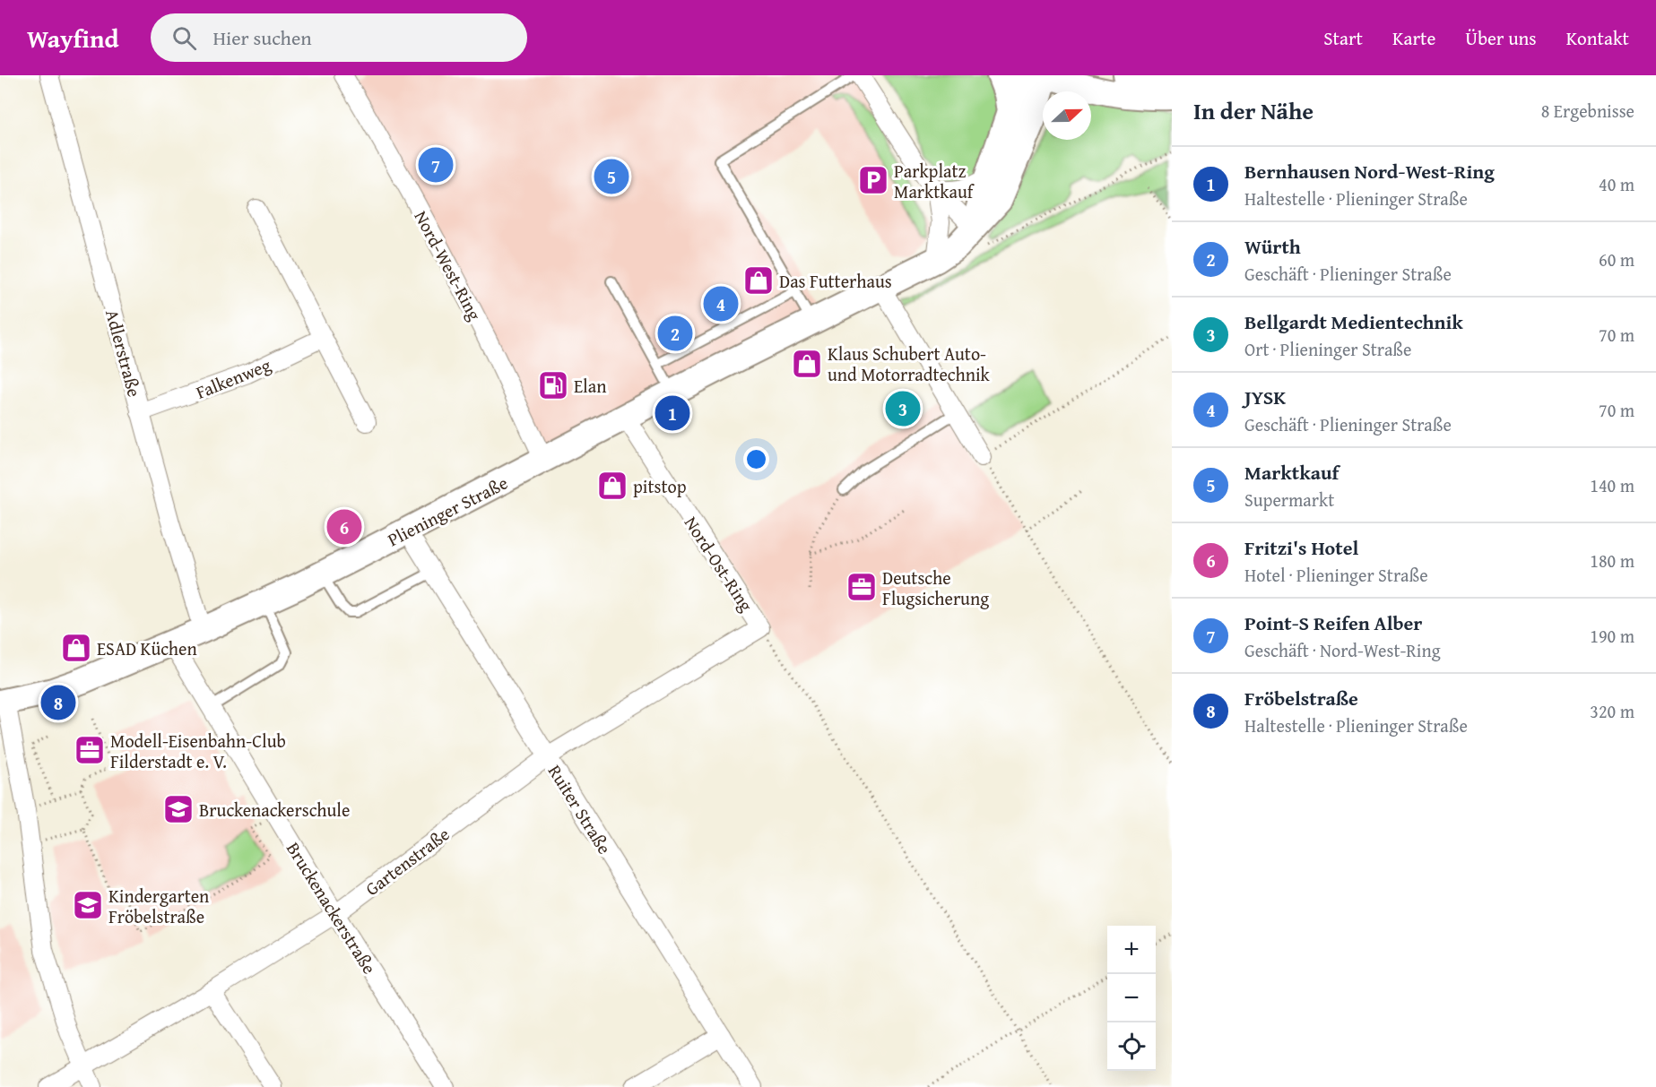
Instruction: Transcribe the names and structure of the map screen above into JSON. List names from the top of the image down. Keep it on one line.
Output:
{"streets":{"main road":["Plieninger Straße"],"street":["Nord-West-Ring","Adlerstraße","Falkenweg","Nord-Ost-Ring","Ruiter Straße","Gartenstraße","Bruckenackerstraße"]},"crossings":[["Nord-West-Ring","Plieninger Straße"],["Adlerstraße","Falkenweg"],["Adlerstraße","Plieninger Straße"],["Plieninger Straße","Nord-Ost-Ring"],["Plieninger Straße","Ruiter Straße"],["Plieninger Straße","Bruckenackerstraße"],["Nord-Ost-Ring","Gartenstraße"],["Ruiter Straße","Gartenstraße"],["Gartenstraße","Bruckenackerstraße"]],"places":{"parking":["Parkplatz Marktkauf"],"shop":["Das Futterhaus","Klaus Schubert Auto- und Motorradtechnik","pitstop","ESAD Küchen"],"fuel station":["Elan"],"office":["Deutsche Flugsicherung","Modell-Eisenbahn-Club Filderstadt e. V."],"school or university":["Bruckenackerschule","Kindergarten Fröbelstraße"]},"north":"right","page":{"header":"Wayfind","search":"Hier suchen","nav":["Start","Karte","Über uns","Kontakt"],"heading":["In der Nähe","8 Ergebnisse"],"pins":["7","5","4","2","3","1","6","8"],"list":[{"mark":"1","name":"Bernhausen Nord-West-Ring","note":"Haltestelle · Plieninger Straße","value":"40 m"},{"mark":"2","name":"Würth","note":"Geschäft · Plieninger Straße","value":"60 m"},{"mark":"3","name":"Bellgardt Medientechnik","note":"Ort · Plieninger Straße","value":"70 m"},{"mark":"4","name":"JYSK","note":"Geschäft · Plieninger Straße","value":"70 m"},{"mark":"5","name":"Marktkauf","note":"Supermarkt","value":"140 m"},{"mark":"6","name":"Fritzi's Hotel","note":"Hotel · Plieninger Straße","value":"180 m"},{"mark":"7","name":"Point-S Reifen Alber","note":"Geschäft · Nord-West-Ring","value":"190 m"},{"mark":"8","name":"Fröbelstraße","note":"Haltestelle · Plieninger Straße","value":"320 m"}],"map_buttons":["+","−"]}}
